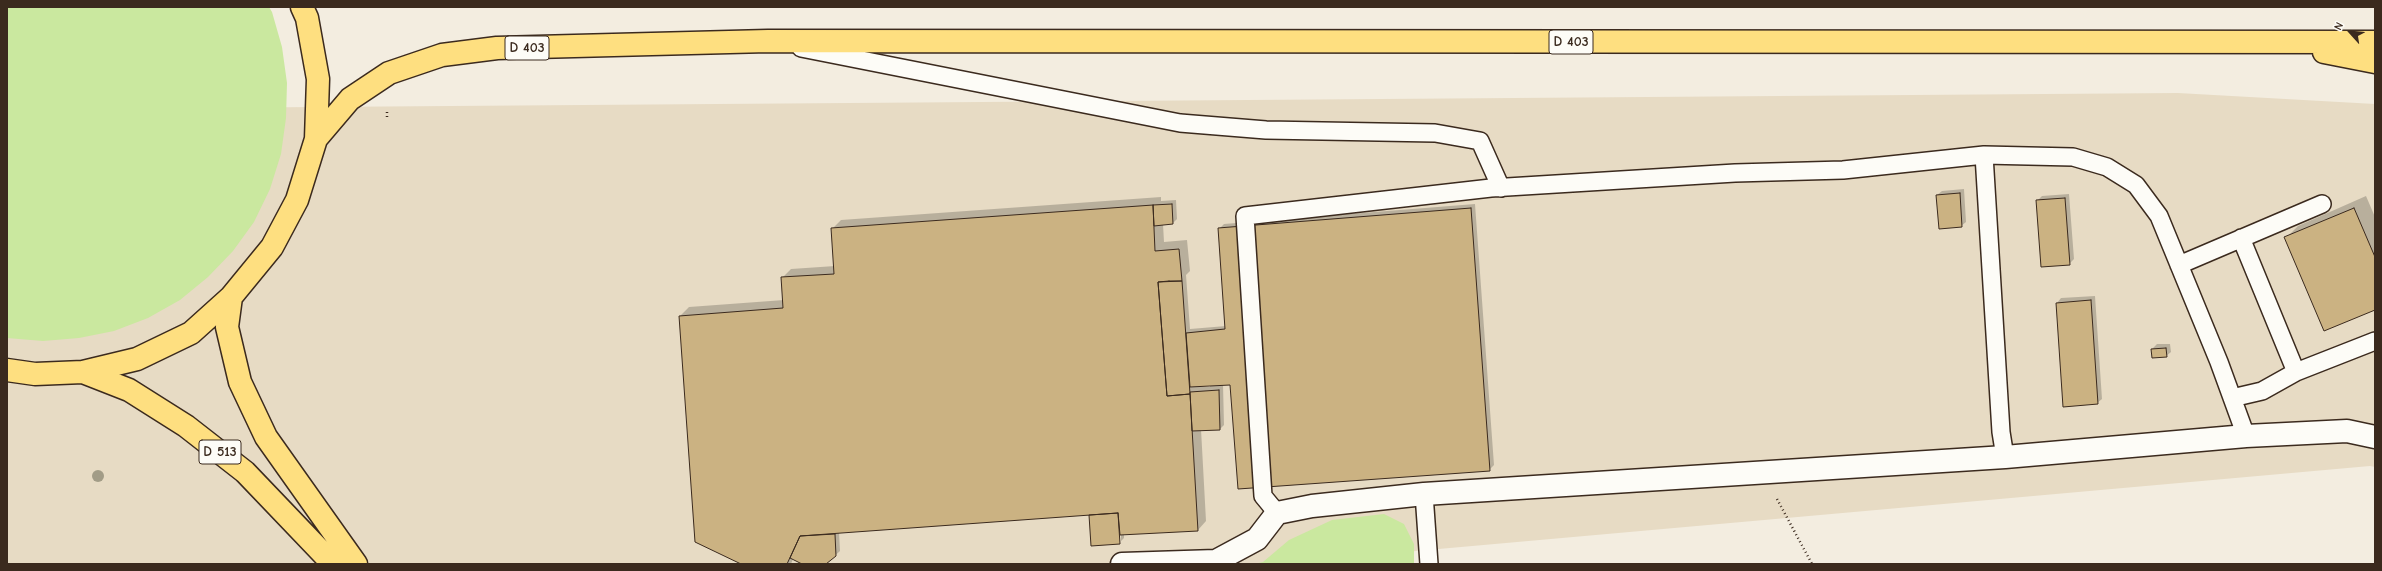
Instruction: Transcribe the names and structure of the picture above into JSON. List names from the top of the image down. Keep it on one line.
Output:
{"streets":{"main road":["D 403","D 513"]},"north":"top left"}
